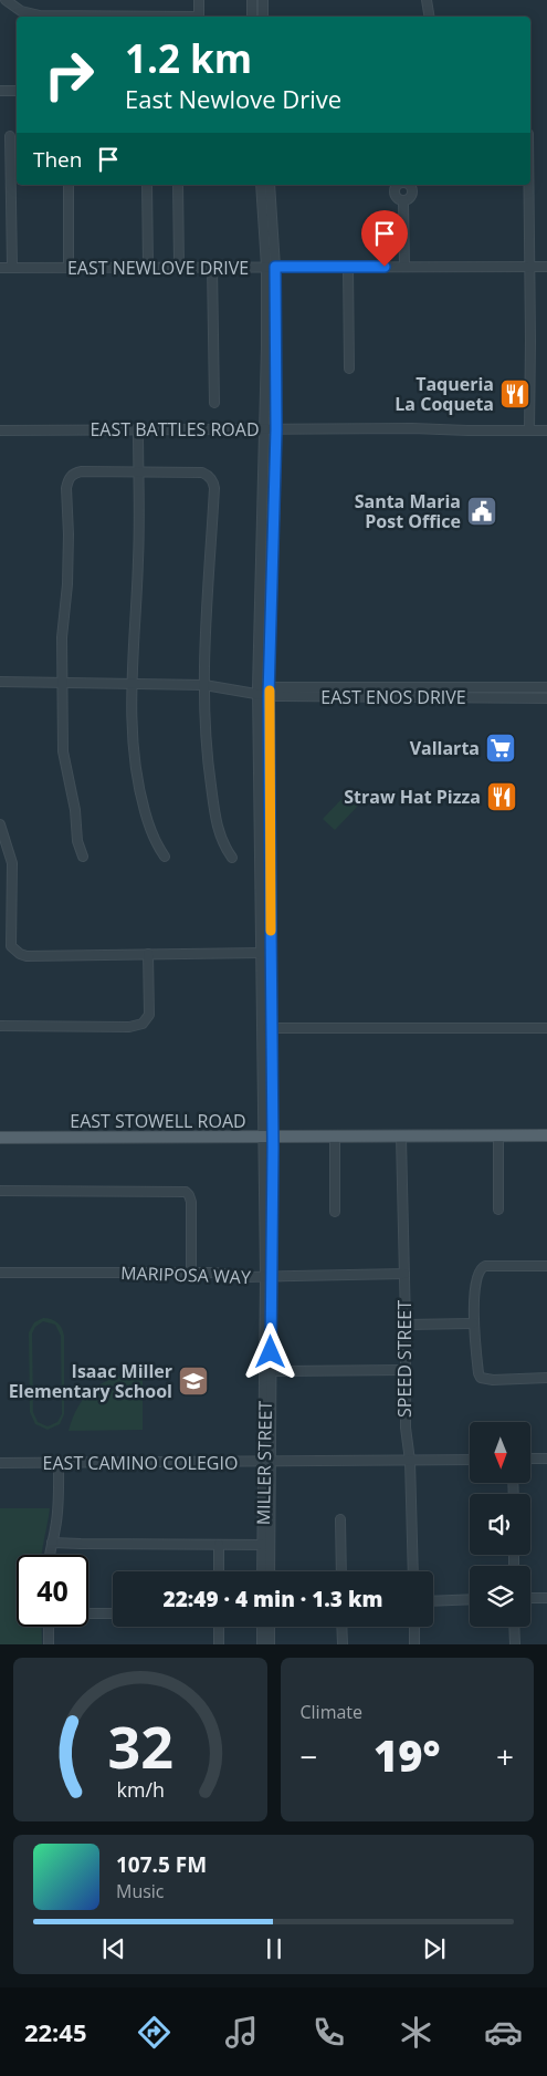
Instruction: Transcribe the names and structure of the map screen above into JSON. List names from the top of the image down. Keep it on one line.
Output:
{"streets":{"main road":["EAST STOWELL ROAD"],"street":["EAST NEWLOVE DRIVE","EAST BATTLES ROAD","EAST ENOS DRIVE","MARIPOSA WAY","SPEED STREET","EAST CAMINO COLEGIO","MILLER STREET"]},"crossings":[["EAST NEWLOVE DRIVE","MILLER STREET"],["EAST BATTLES ROAD","MILLER STREET"],["EAST ENOS DRIVE","MILLER STREET"],["EAST STOWELL ROAD","SPEED STREET"],["EAST STOWELL ROAD","MILLER STREET"],["MARIPOSA WAY","SPEED STREET"],["MARIPOSA WAY","MILLER STREET"],["SPEED STREET","EAST CAMINO COLEGIO"],["EAST CAMINO COLEGIO","MILLER STREET"]],"places":{"restaurant":["Taqueria La Coqueta","Straw Hat Pizza"],"public building":["Santa Maria Post Office"],"supermarket":["Vallarta"],"school or university":["Isaac Miller Elementary School"]},"north":"bottom","page":{"turn":["1.2 km","East Newlove Drive"],"then":"Then","limit":"40","trip":"22:49 · 4 min · 1.3 km","tile":"Climate","heat":["−","19°","+"],"song":["107.5 FM","Music"],"tabs":"22:45","gauge":["32","km/h"]}}
